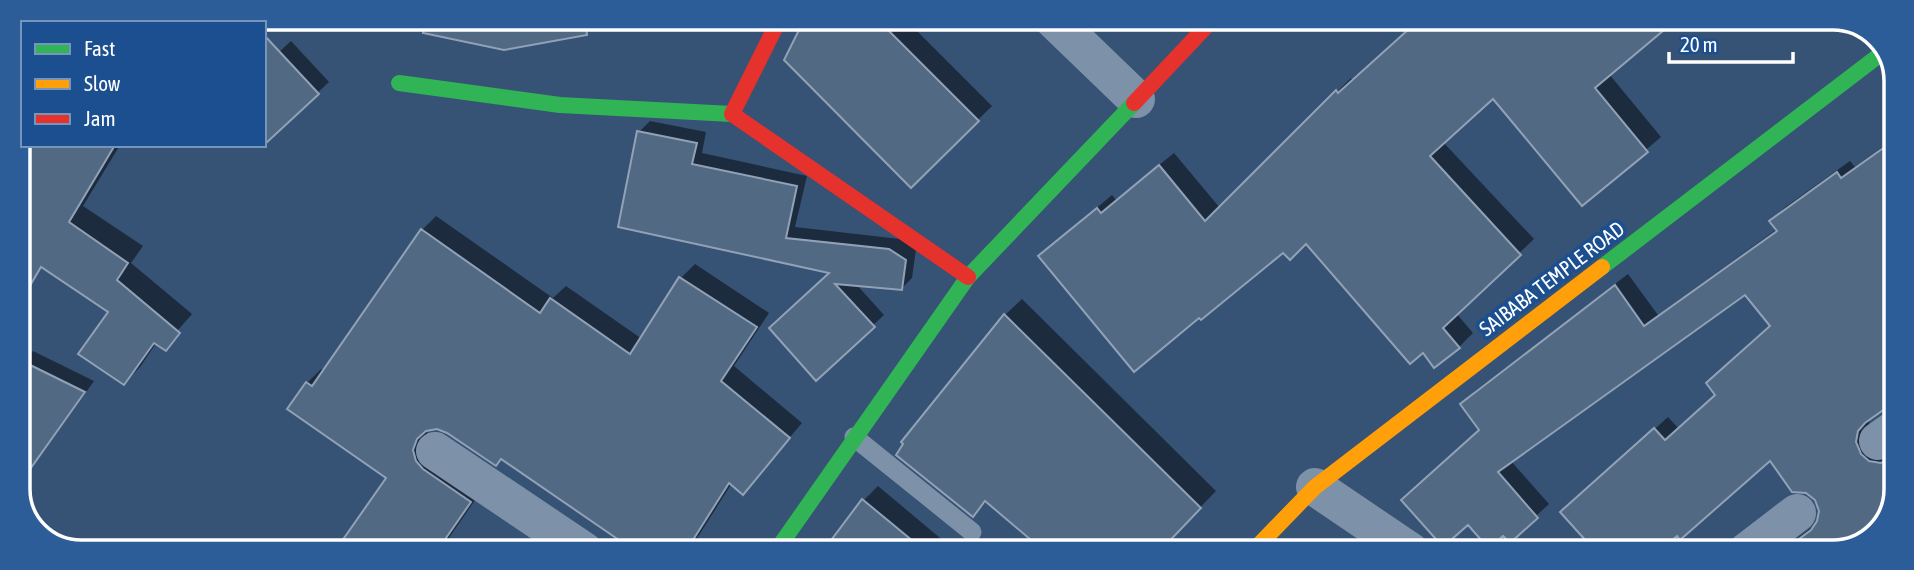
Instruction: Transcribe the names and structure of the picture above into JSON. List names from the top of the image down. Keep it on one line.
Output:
{"streets":{"street":["SAIBABA TEMPLE ROAD"]},"legend":["Fast","Slow","Jam"],"scale_bar":"20 m"}
